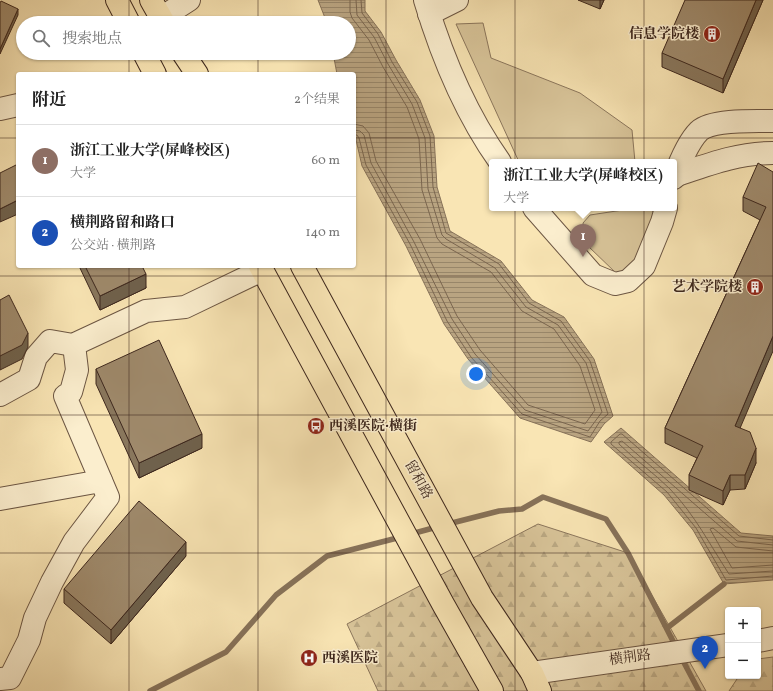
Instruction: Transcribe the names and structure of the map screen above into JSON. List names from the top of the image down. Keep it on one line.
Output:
{"streets":{"main road":["留和路"],"street":["横荆路"]},"crossings":[["留和路","横荆路"]],"places":{"building":["信息学院楼","艺术学院楼"],"bus stop":["西溪医院·横街"],"hospital":["西溪医院"]},"page":{"search":"搜索地点","heading":["附近","2个结果"],"list":[{"mark":"1","name":"浙江工业大学(屏峰校区)","note":"大学","value":"60 m"},{"mark":"2","name":"横荆路留和路口","note":"公交站 · 横荆路","value":"140 m"}],"popup":["浙江工业大学(屏峰校区)","大学"],"pins":["1","2"],"map_buttons":["+","−"]}}
